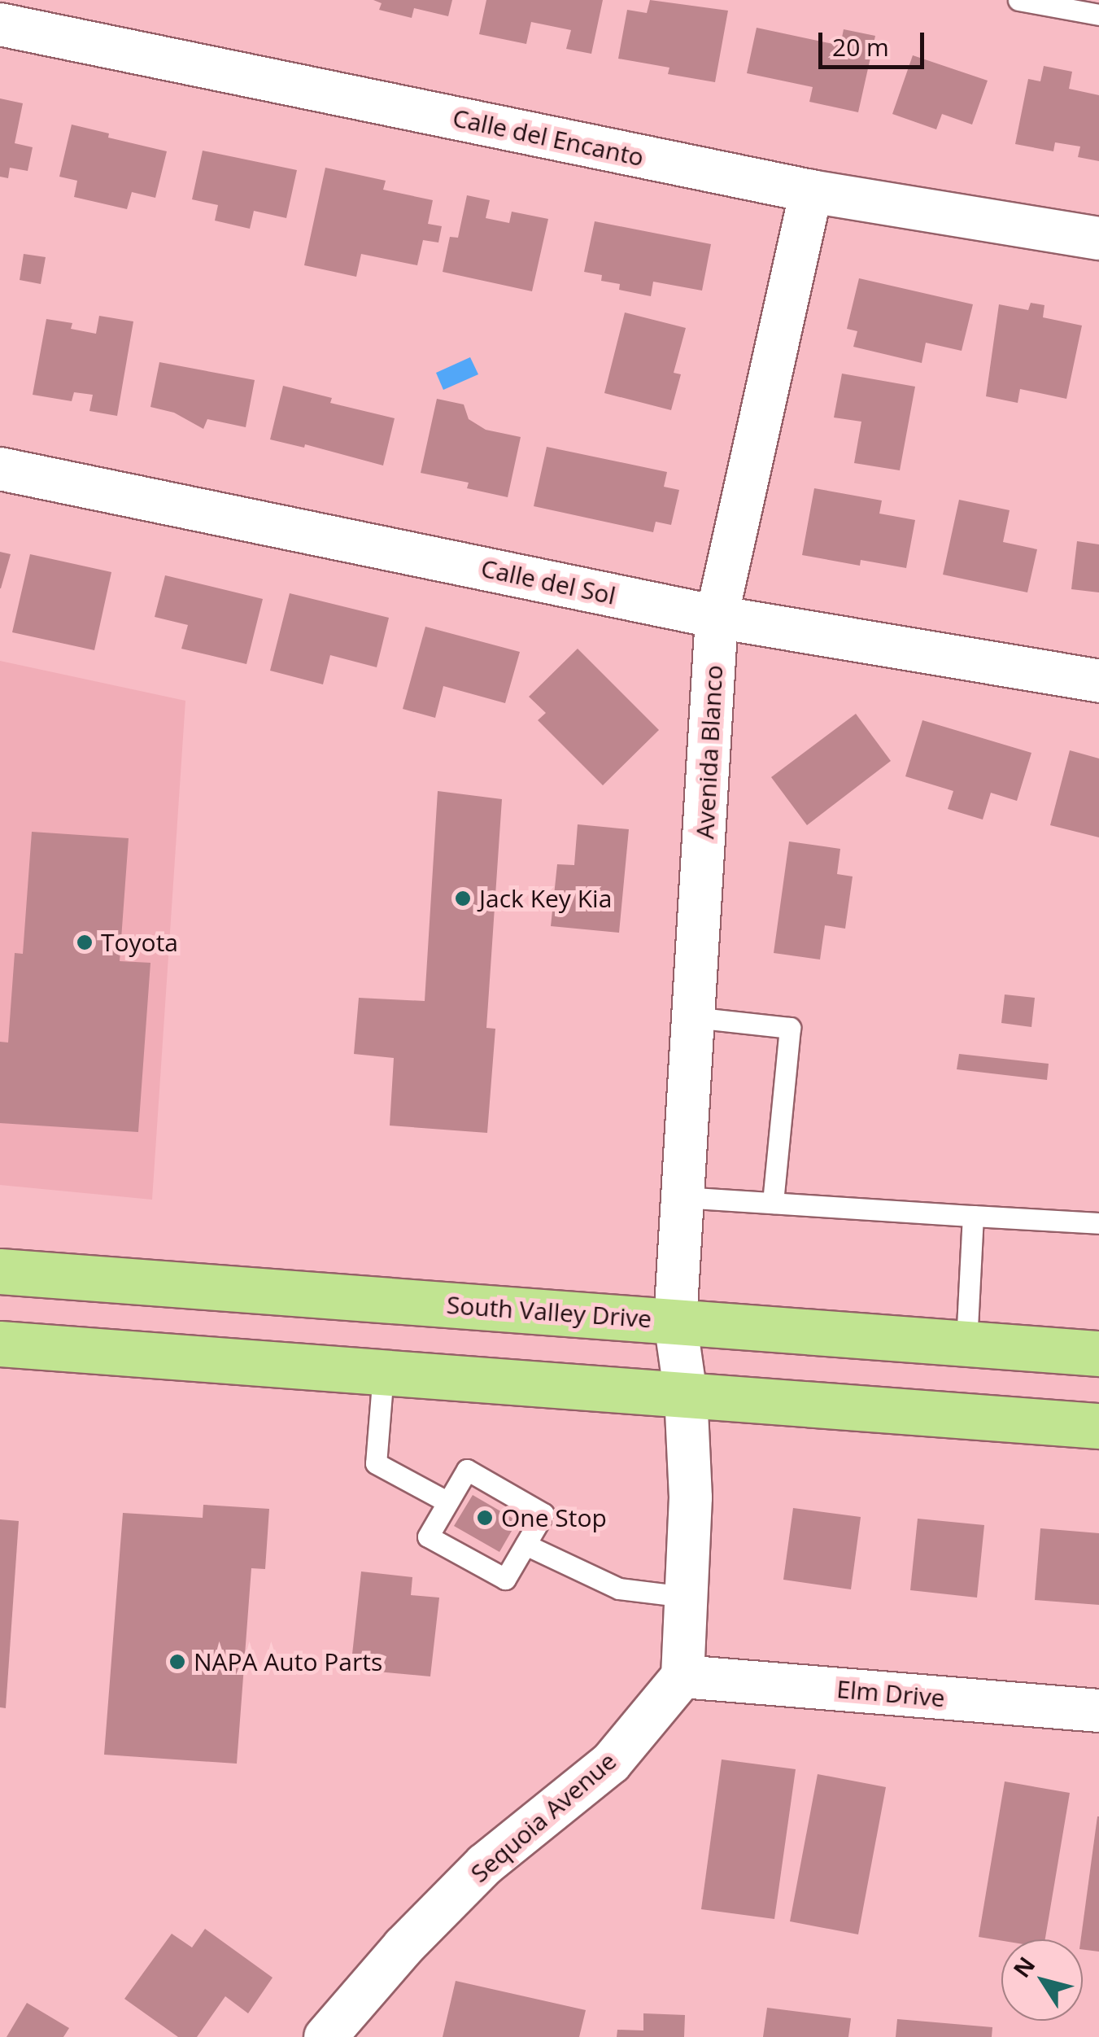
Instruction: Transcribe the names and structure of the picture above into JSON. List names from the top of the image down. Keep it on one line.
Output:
{"streets":{"main road":["South Valley Drive"],"street":["Calle del Encanto","Calle del Sol","Avenida Blanco","Elm Drive","Sequoia Avenue"]},"crossings":[["Calle del Encanto","Avenida Blanco"],["Calle del Sol","Avenida Blanco"],["Avenida Blanco","South Valley Drive"],["Elm Drive","Sequoia Avenue"]],"places":["Jack Key Kia","Toyota","One Stop","NAPA Auto Parts"],"scale_bar":"20 m","north":"top left"}
